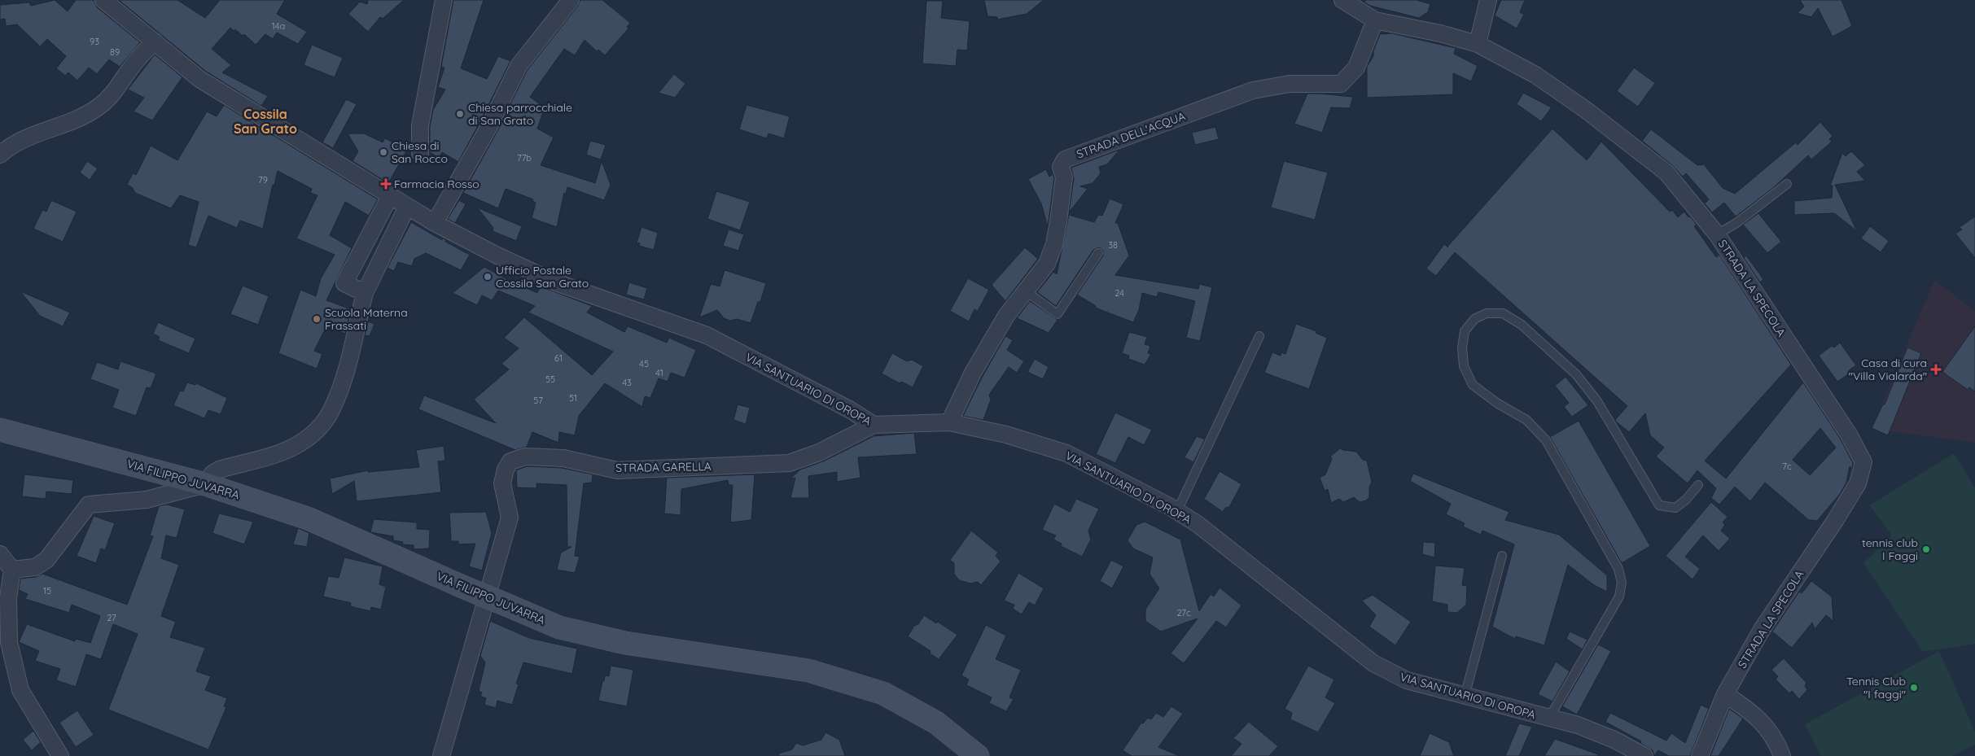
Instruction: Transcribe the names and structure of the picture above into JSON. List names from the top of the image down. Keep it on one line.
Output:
{"streets":{"main road":["VIA FILIPPO JUVARRA"],"street":["STRADA DELL'ACQUA","STRADA LA SPECOLA","VIA SANTUARIO DI OROPA","STRADA GARELLA"]},"crossings":[["STRADA DELL'ACQUA","STRADA LA SPECOLA"],["STRADA DELL'ACQUA","VIA SANTUARIO DI OROPA"],["VIA SANTUARIO DI OROPA","STRADA GARELLA"]],"districts":["Cossila San Grato"],"places":{"other":["Chiesa parrocchiale di San Grato","Chiesa di San Rocco","Ufficio Postale Cossila San Grato","Scuola Materna Frassati","tennis club I Faggi","Tennis Club \"I faggi\""],"health":["Farmacia Rosso","Casa di cura \"Villa Vialarda\""]},"house_numbers":["14a","93","89","77b","79","38","24","61","45","41","55","43","51","57","7c","15","27c","27"]}
